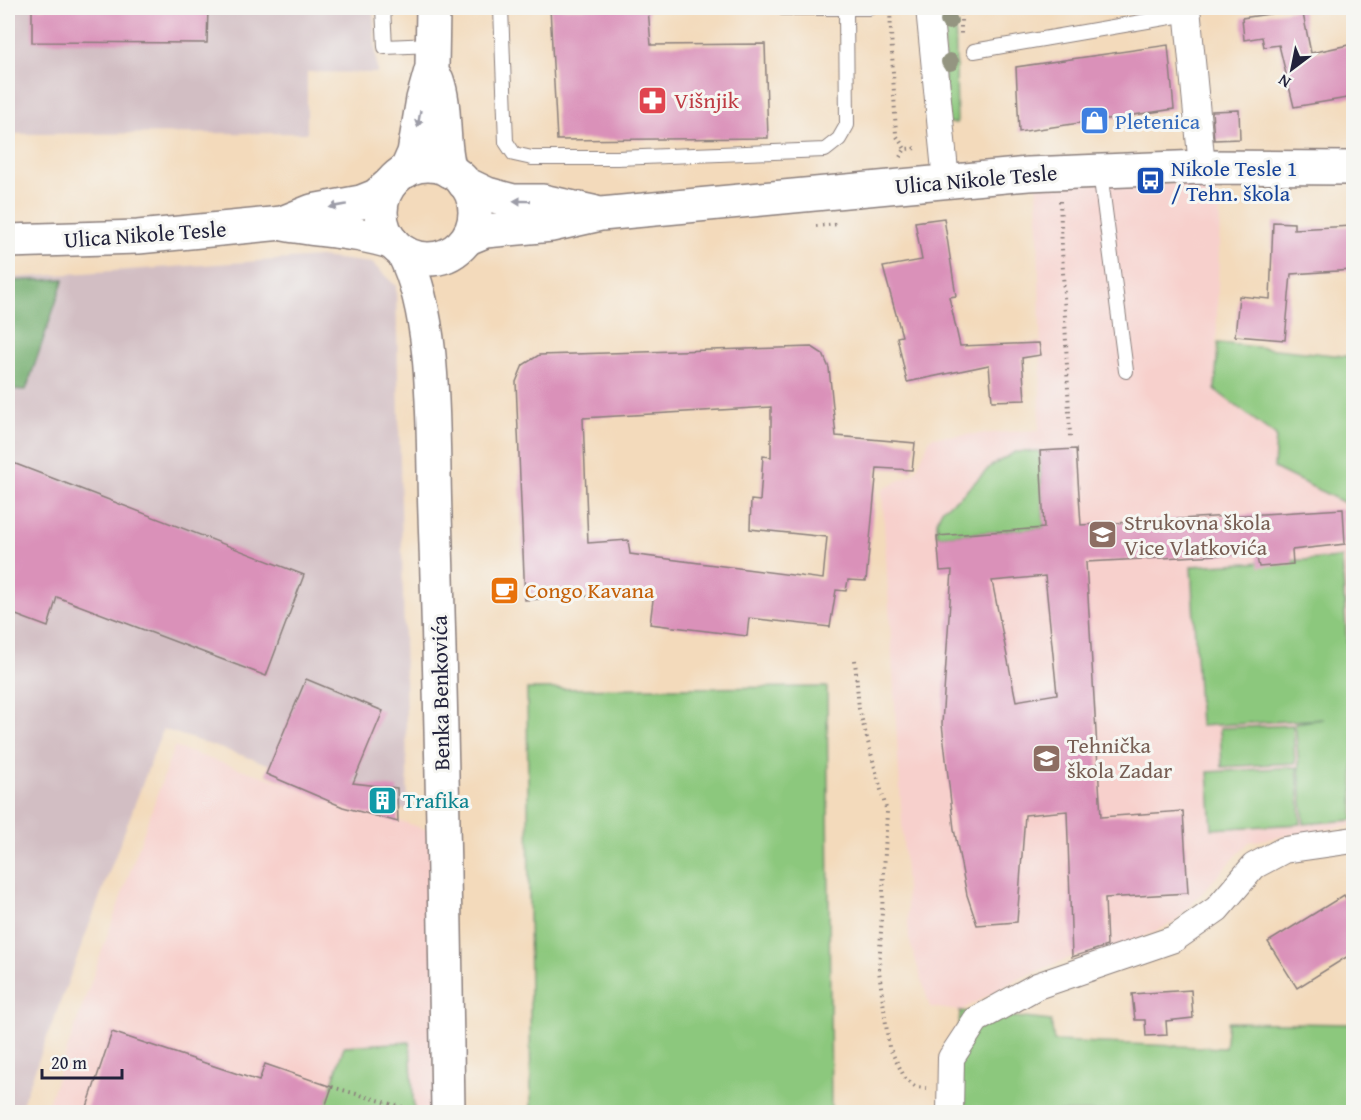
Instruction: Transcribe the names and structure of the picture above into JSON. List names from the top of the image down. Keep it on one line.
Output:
{"streets":{"street":["Ulica Nikole Tesle","Benka Benkovića"]},"crossings":[["Ulica Nikole Tesle","Benka Benkovića"]],"places":{"pharmacy":["Višnjik"],"shop":["Pletenica"],"bus stop":["Nikole Tesle 1 / Tehn. škola"],"school or university":["Strukovna škola Vice Vlatkovića","Tehnička škola Zadar"],"cafe":["Congo Kavana"],"building":["Trafika"]},"scale_bar":"20 m","north":"bottom left"}
